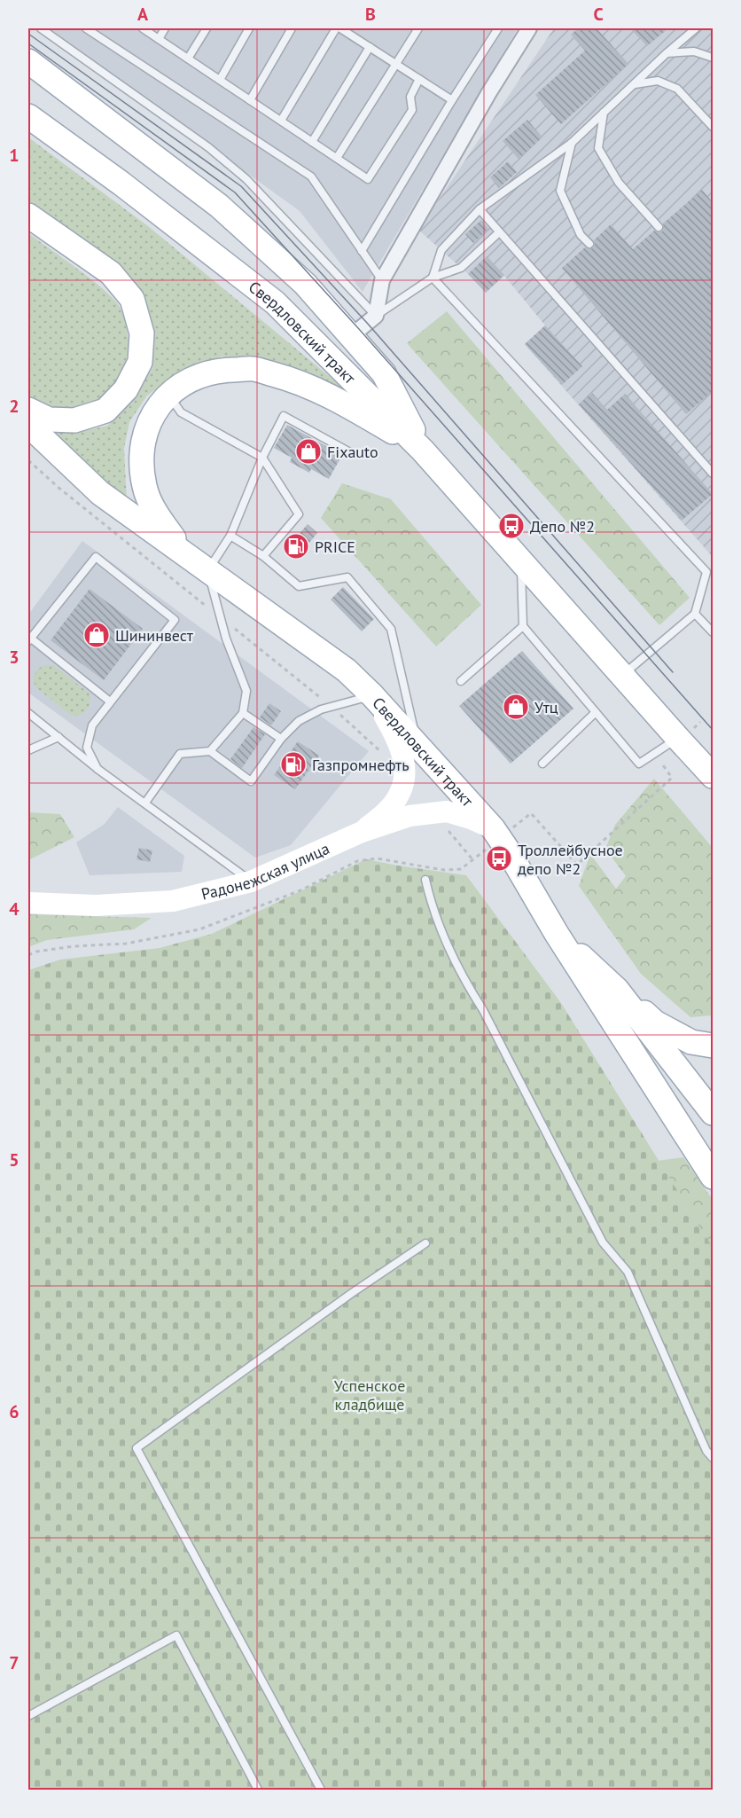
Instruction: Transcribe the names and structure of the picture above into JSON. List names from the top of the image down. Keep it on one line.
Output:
{"streets":{"main road":["Свердловский тракт"],"street":["Радонежская улица"]},"crossings":[["Свердловский тракт","Радонежская улица"]],"parks":["Успенское кладбище"],"places":{"shop":["Fixauto","Шининвест","Утц"],"bus stop":["Депо №2","Троллейбусное депо №2"],"fuel station":["PRICE","Газпромнефть"]},"grid":{"columns":["A","B","C"],"rows":["1","2","3","4","5","6","7"]}}
